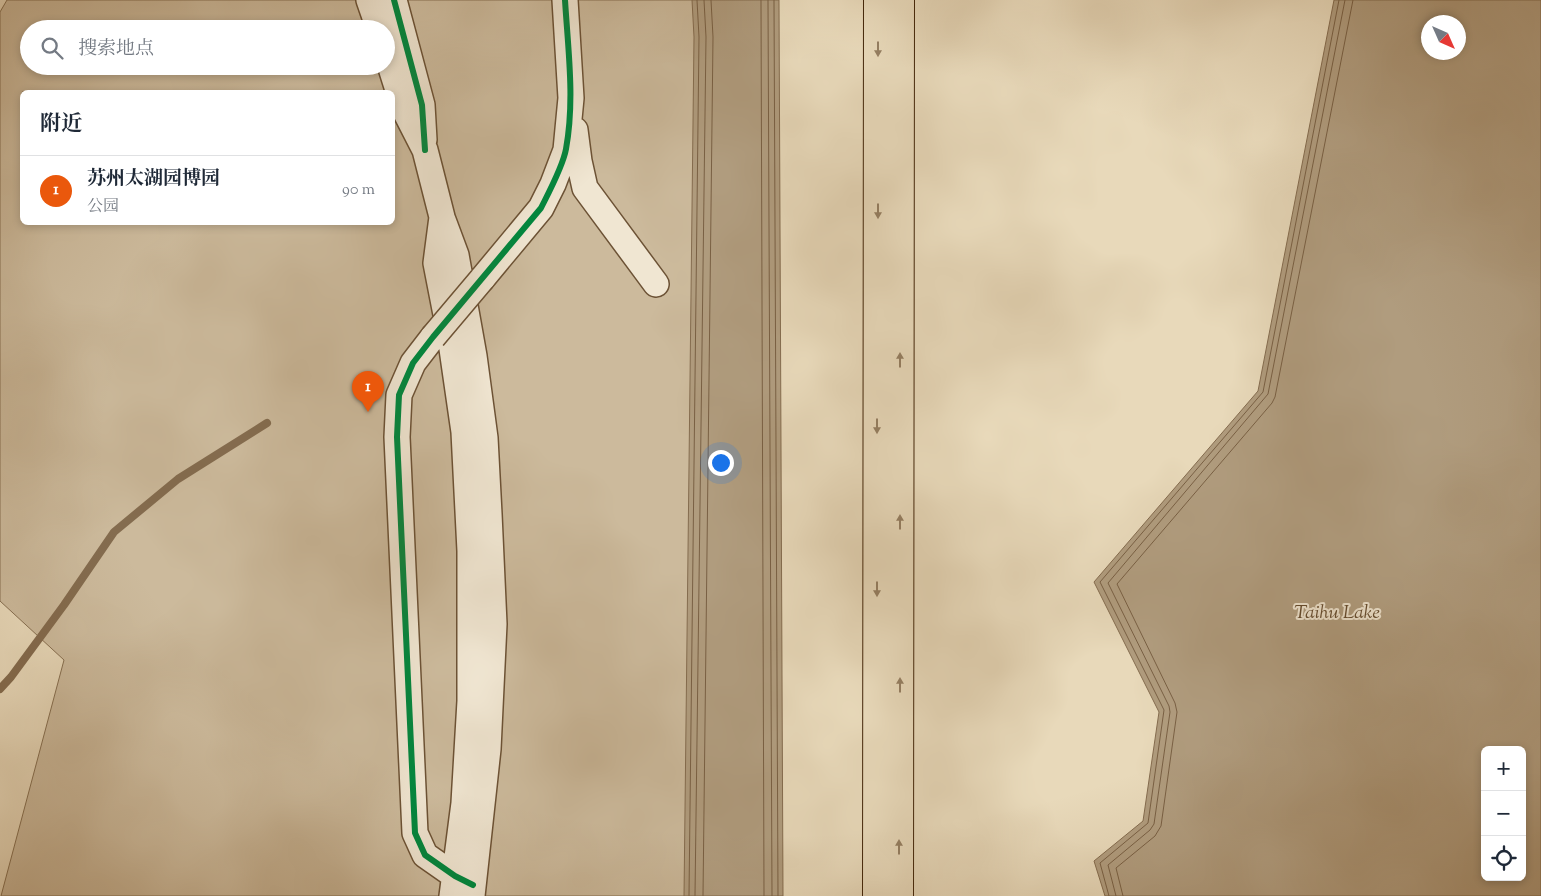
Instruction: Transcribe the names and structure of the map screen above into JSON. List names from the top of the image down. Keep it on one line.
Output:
{"water":["Taihu Lake"],"north":"bottom right","page":{"search":"搜索地点","heading":"附近","list":[{"mark":"1","name":"苏州太湖园博园","note":"公园","value":"90 m"}],"pins":"1","map_buttons":["+","−"]}}
